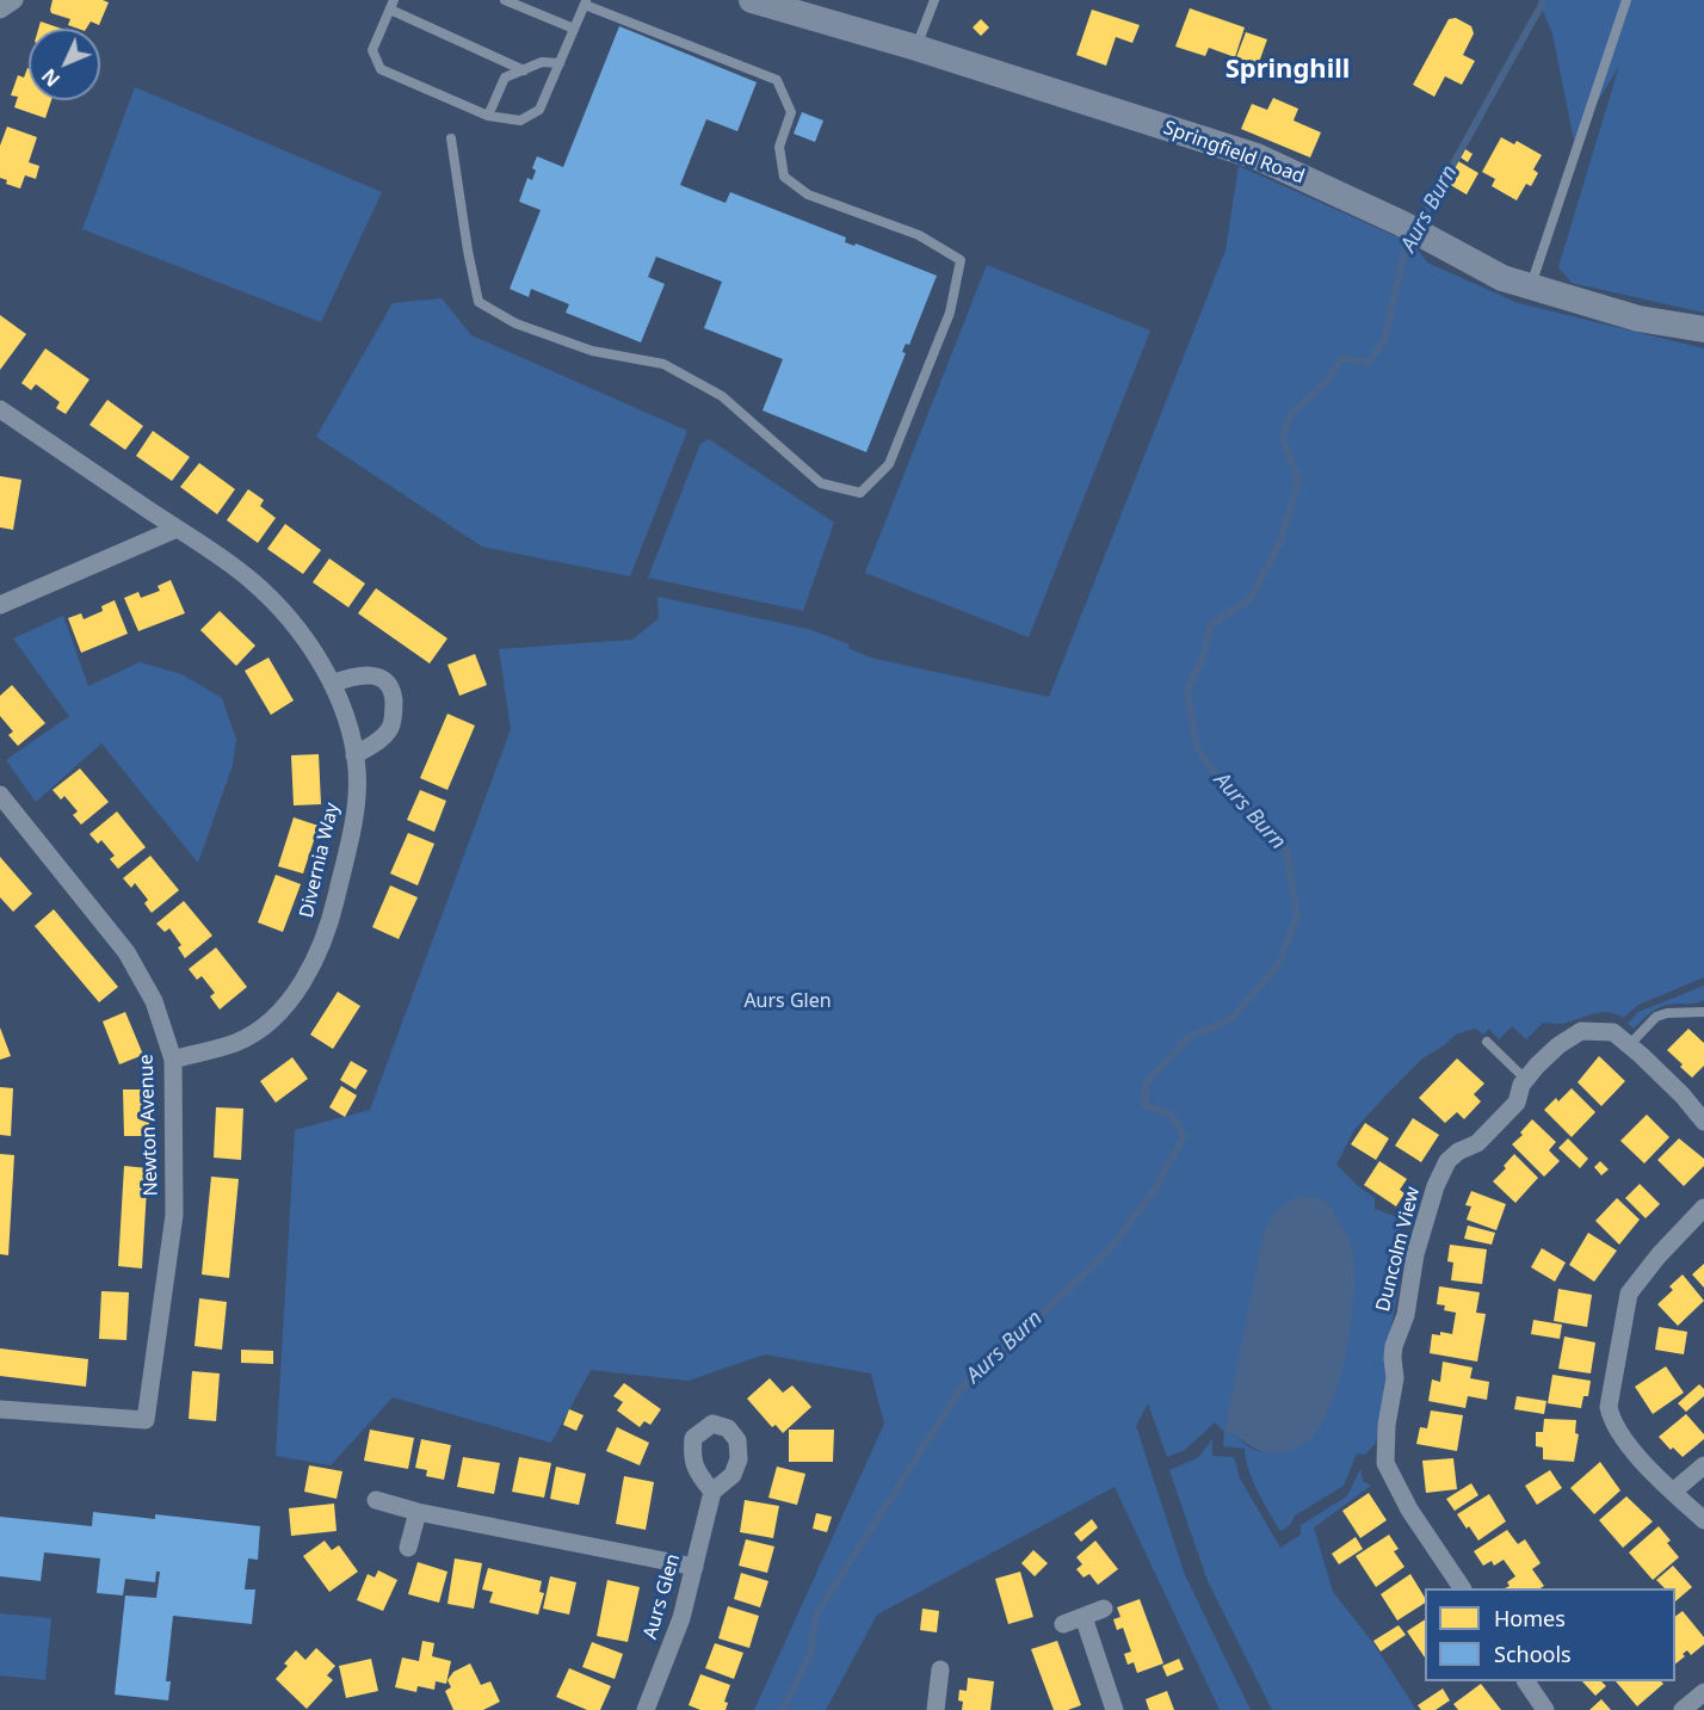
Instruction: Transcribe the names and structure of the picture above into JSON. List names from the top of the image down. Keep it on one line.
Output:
{"streets":{"street":["Springfield Road","Divernia Way","Newton Avenue","Duncolm View","Aurs Glen"]},"crossings":[["Divernia Way","Newton Avenue"]],"districts":["Springhill"],"water":["Aurs Burn"],"parks":["Aurs Glen"],"legend":["Homes","Schools"],"north":"bottom left"}
